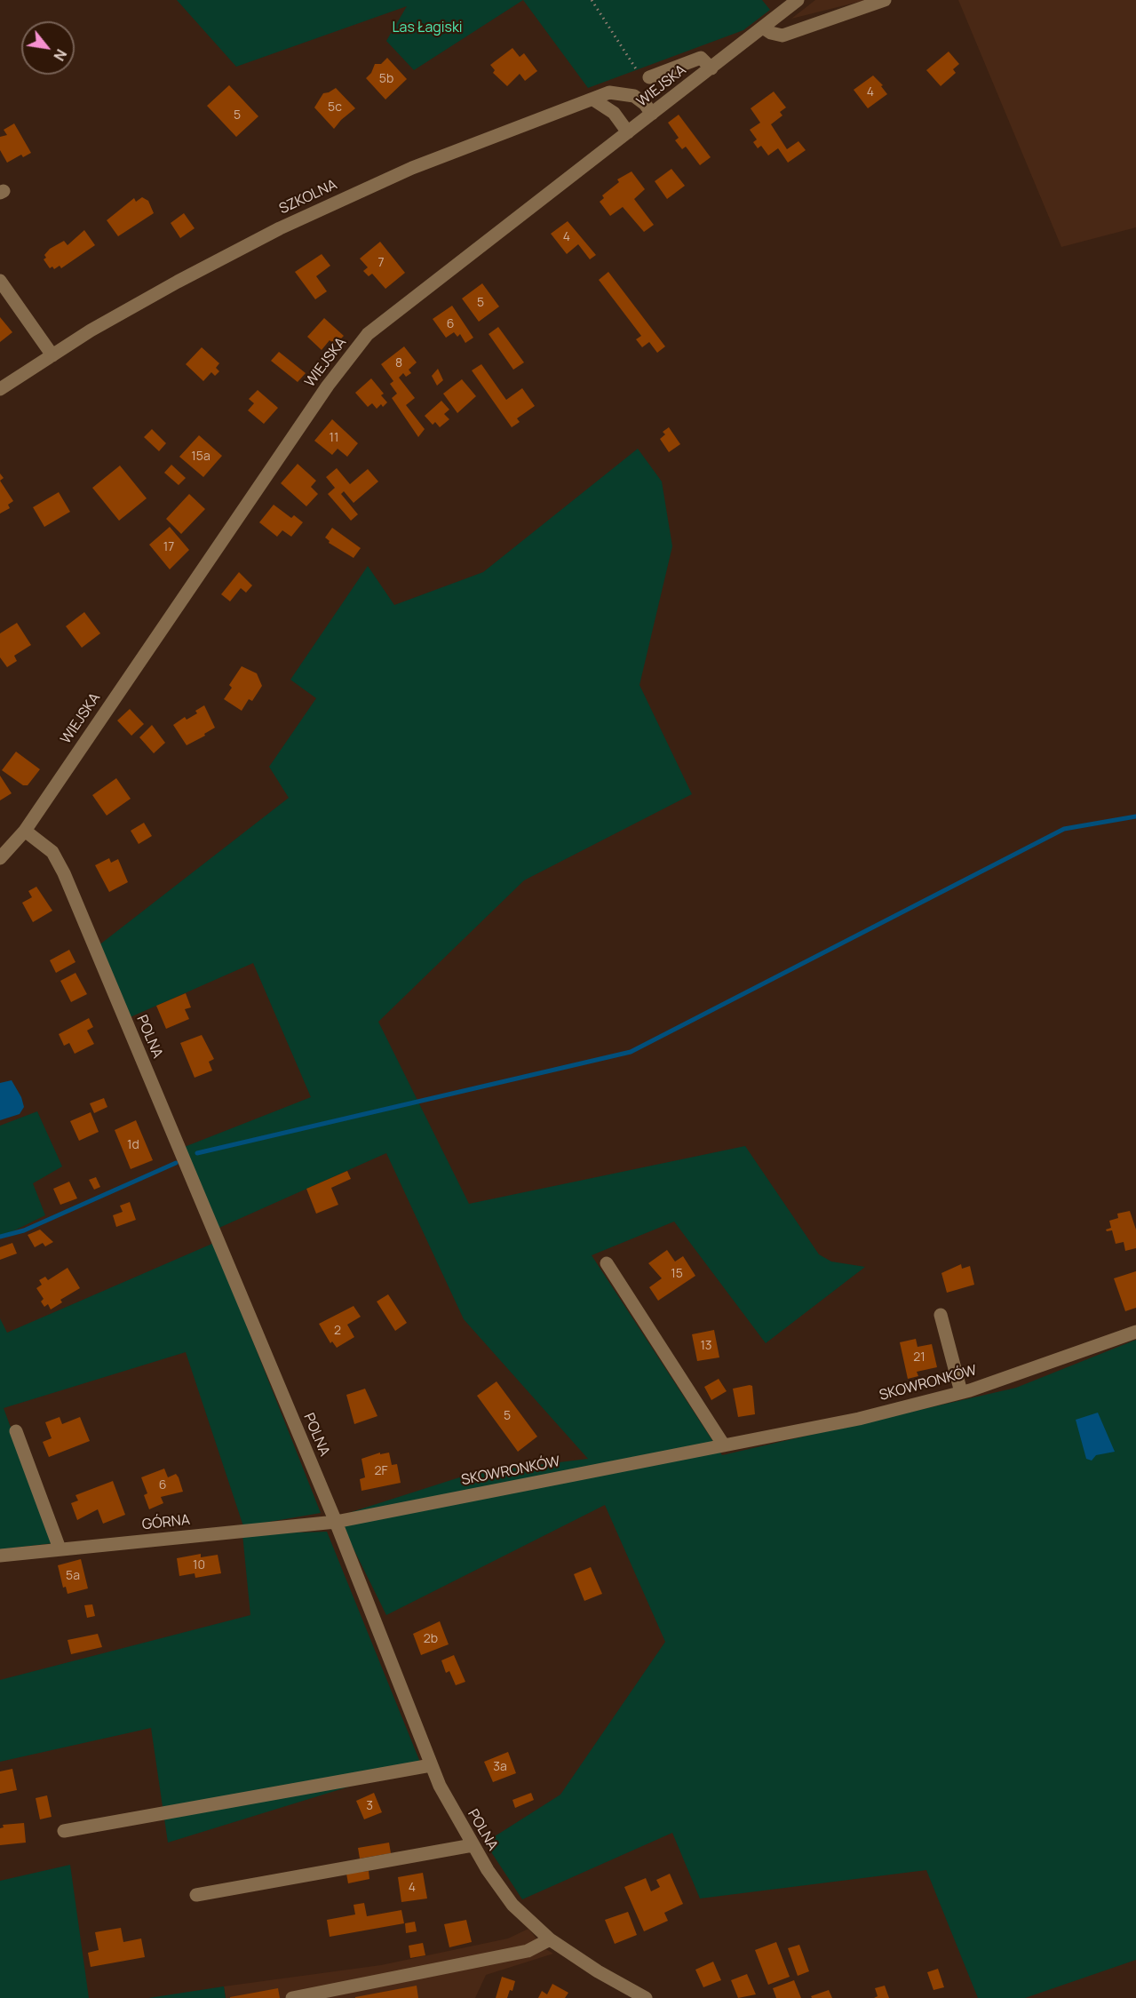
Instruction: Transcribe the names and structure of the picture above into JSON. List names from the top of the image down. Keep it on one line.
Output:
{"streets":{"street":["WIEJSKA","SZKOLNA","POLNA","SKOWRONKÓW","GÓRNA"]},"crossings":[["WIEJSKA","POLNA"],["POLNA","SKOWRONKÓW"],["POLNA","GÓRNA"],["SKOWRONKÓW","GÓRNA"]],"parks":["Las Łagiski"],"house_numbers":["5b","4","5c","5","4","7","5","6","8","11","15a","17","1d","15","2","13","21","5","2F","6","10","5a","2b","3a","3","4"],"north":"bottom right"}
